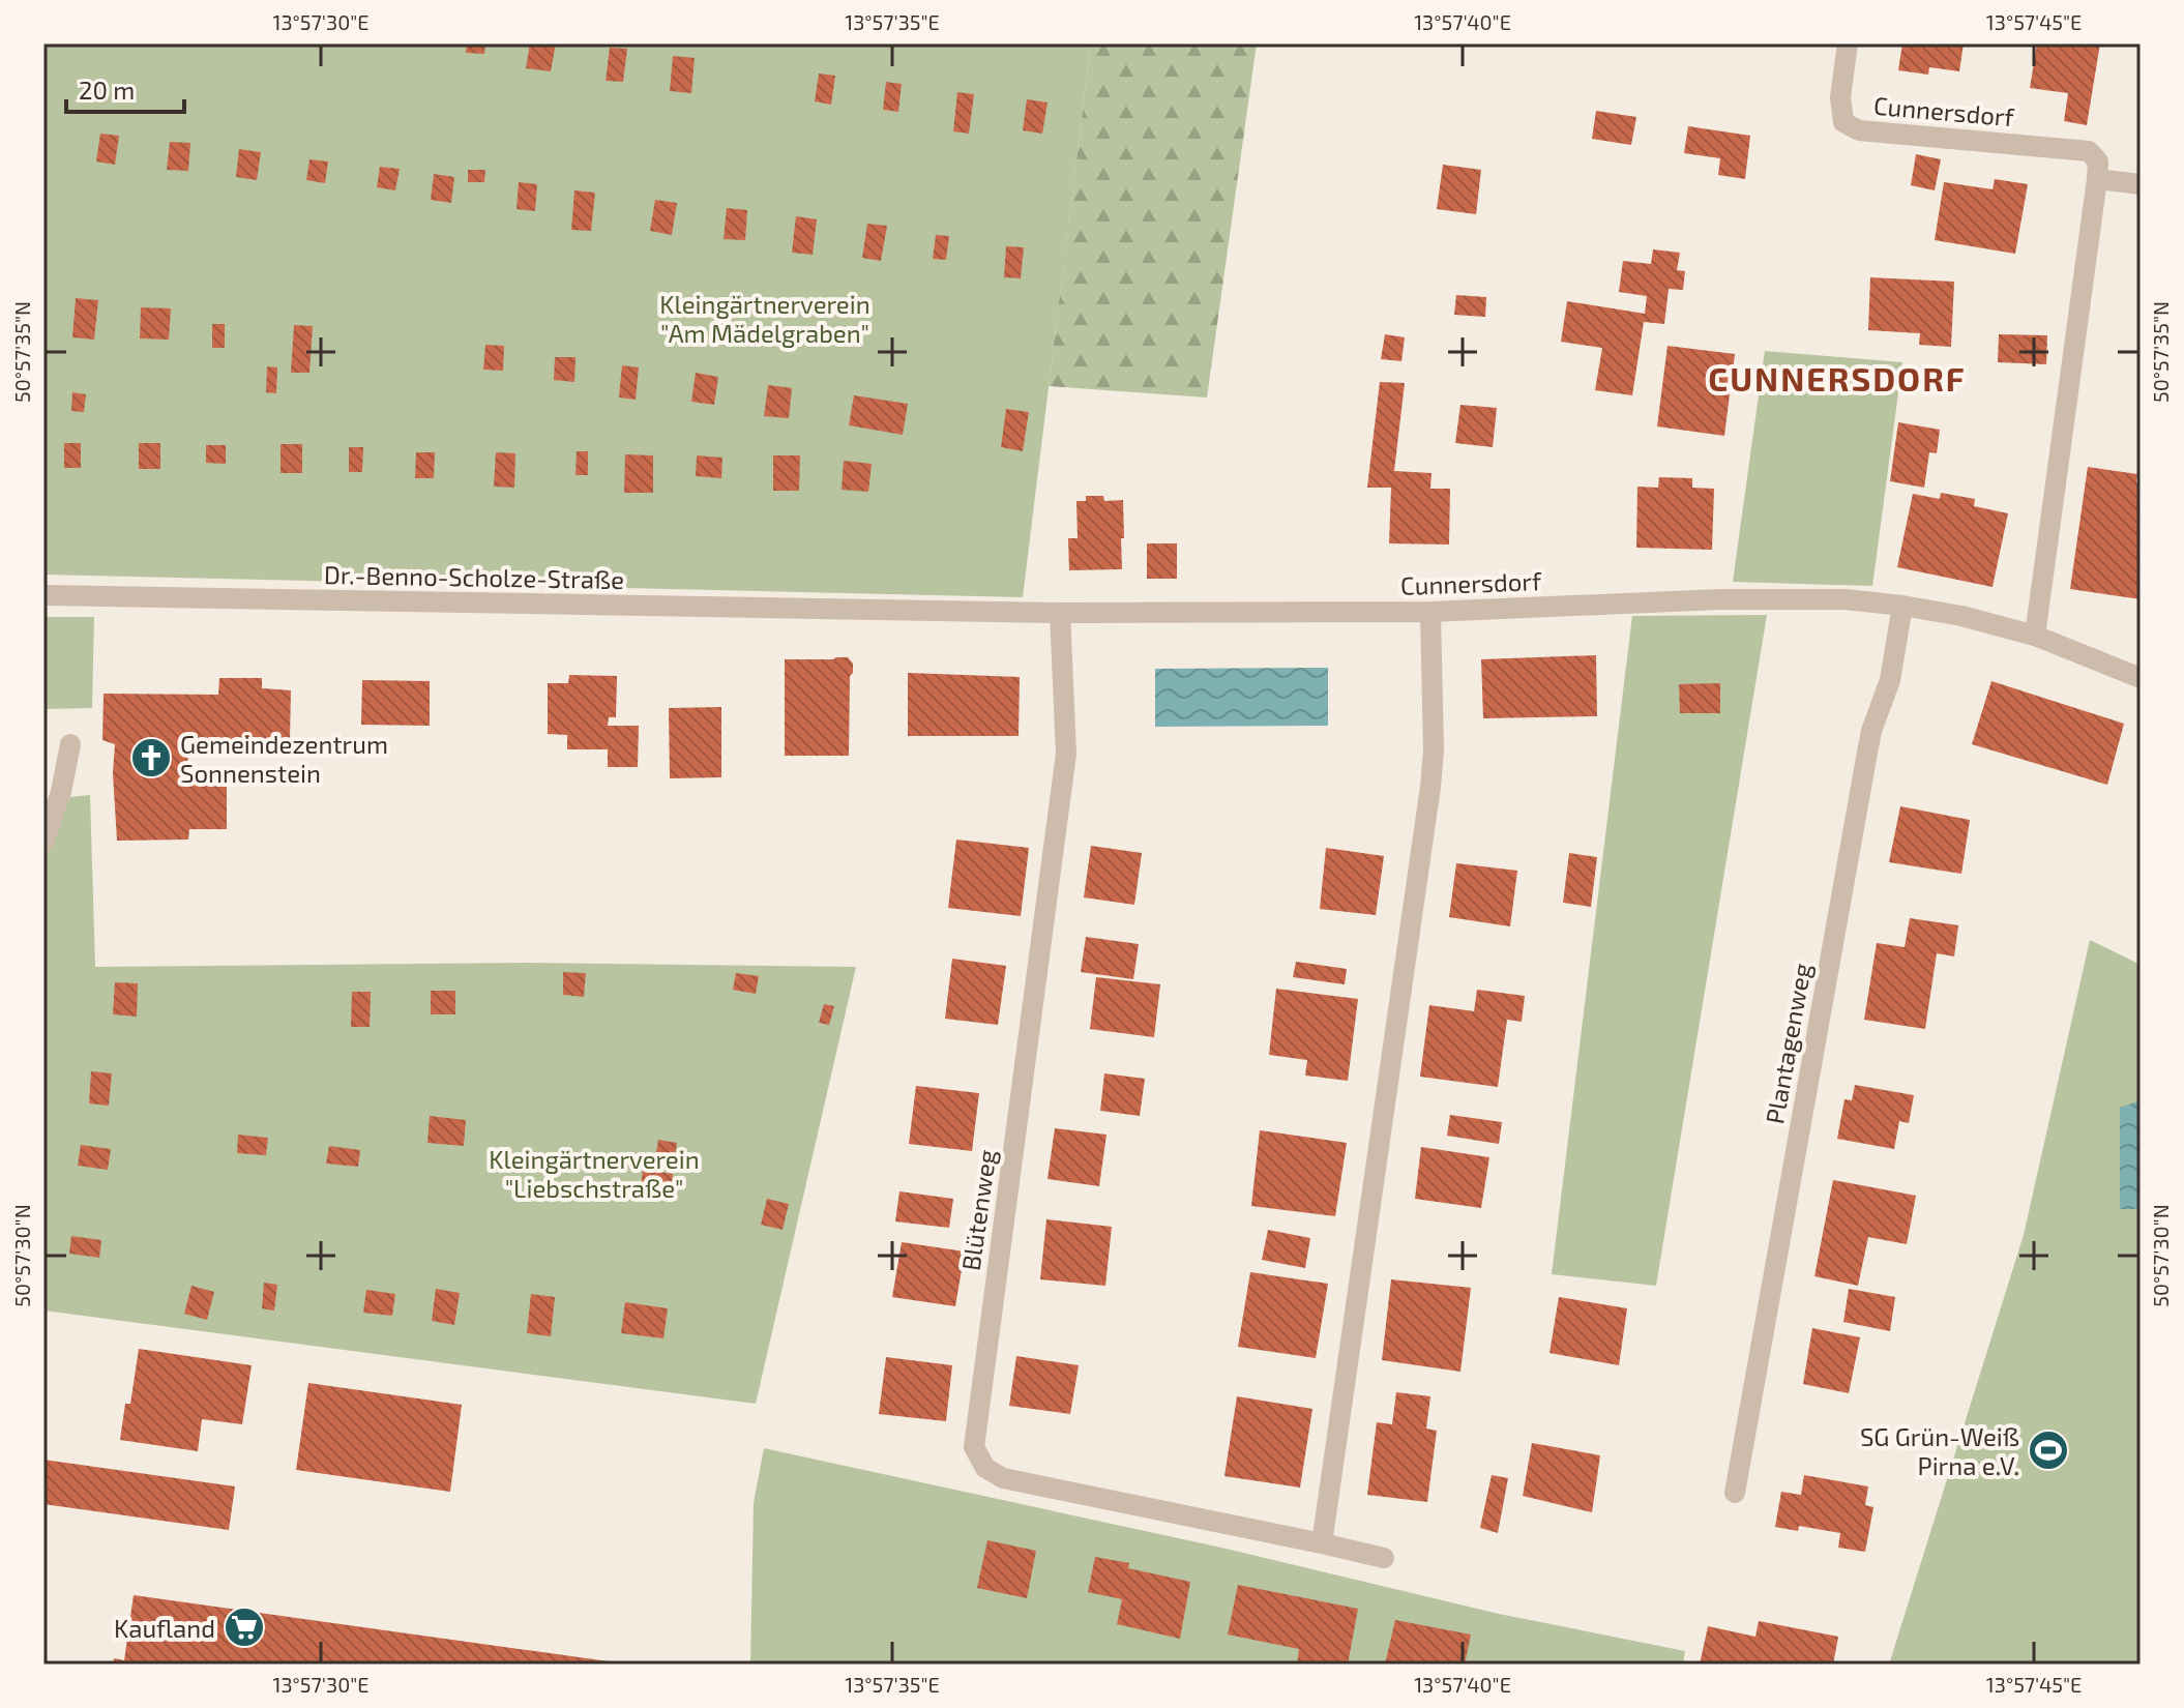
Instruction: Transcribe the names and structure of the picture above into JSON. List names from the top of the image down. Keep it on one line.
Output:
{"streets":{"street":["Cunnersdorf","Dr.-Benno-Scholze-Straße","Plantagenweg","Blütenweg"]},"crossings":[["Cunnersdorf","Dr.-Benno-Scholze-Straße"],["Cunnersdorf","Plantagenweg"],["Cunnersdorf","Blütenweg"]],"districts":["CUNNERSDORF"],"parks":["Kleingärtnerverein \"Am Mädelgraben\"","Kleingärtnerverein \"Liebschstraße\""],"places":{"church":["Gemeindezentrum Sonnenstein"],"sports":["SG Grün-Weiß Pirna e.V."],"supermarket":["Kaufland"]},"scale_bar":"20 m","coordinates":["13°57'30\"E","13°57'35\"E","13°57'40\"E","13°57'45\"E","50°57'35\"N","50°57'30\"N"]}
